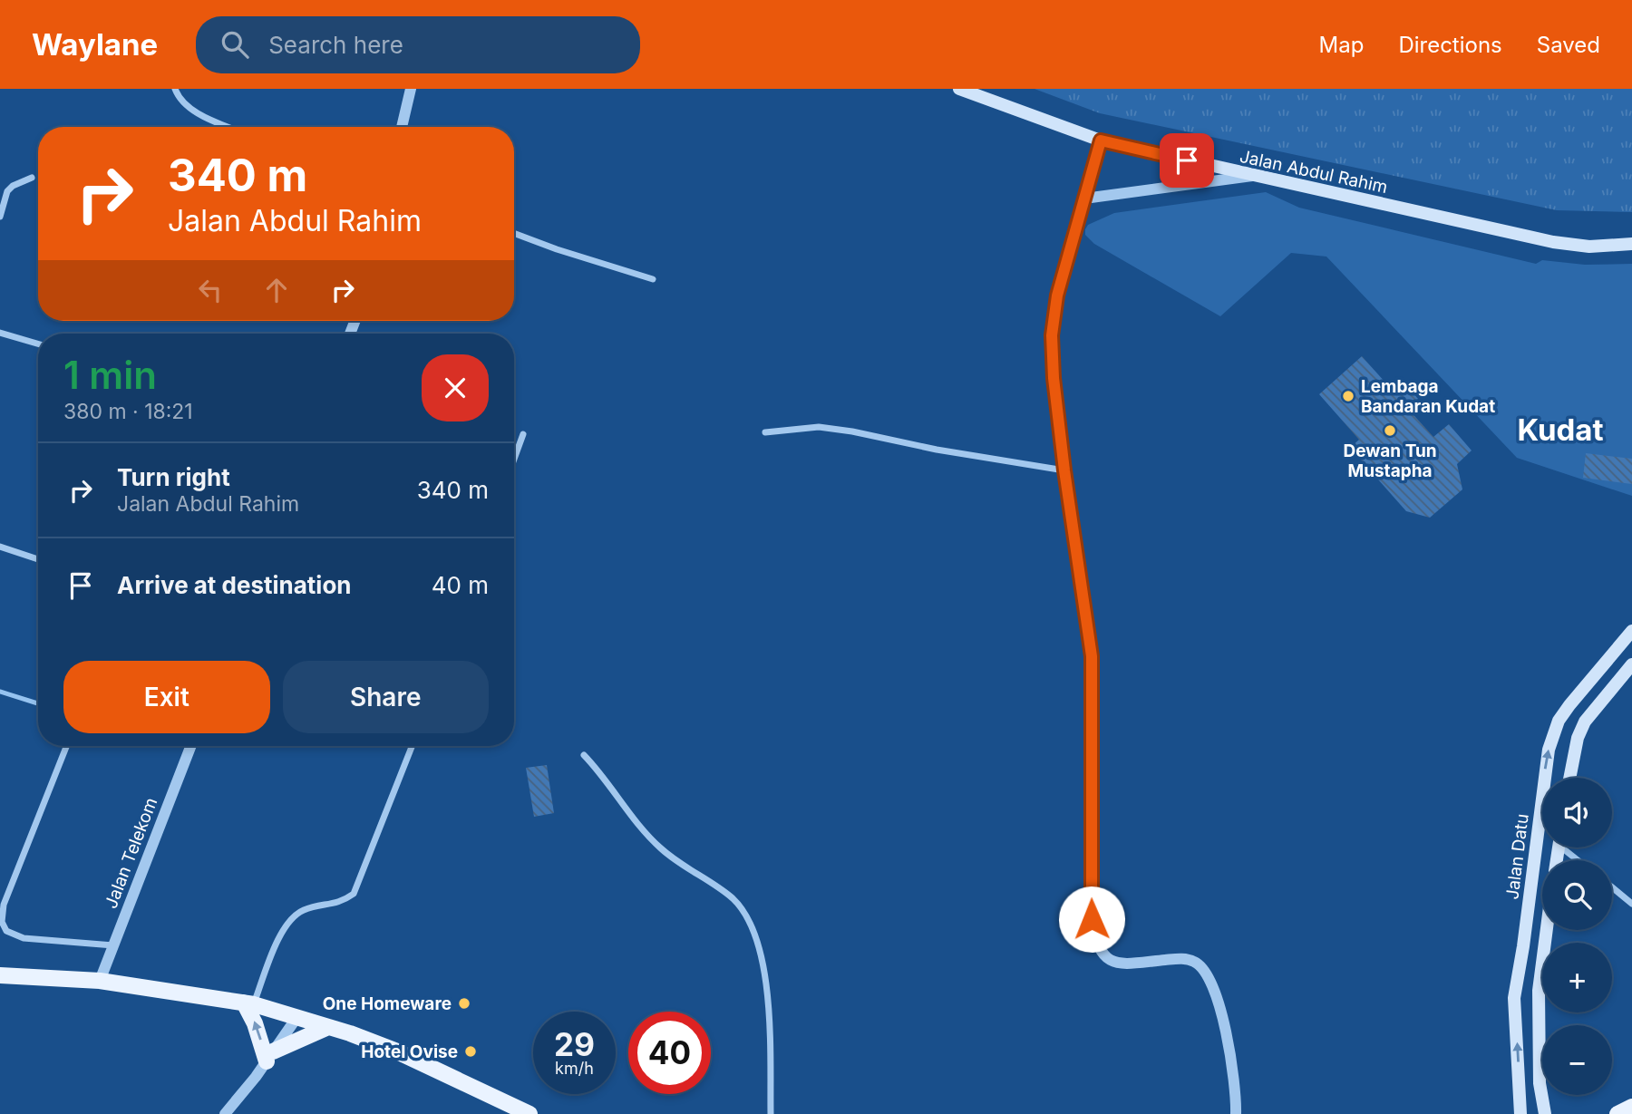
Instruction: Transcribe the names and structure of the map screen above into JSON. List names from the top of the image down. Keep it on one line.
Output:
{"streets":{"main road":["Jalan Abdul Rahim","Jalan Datu"],"street":["Jalan Telekom"]},"districts":["Kudat"],"places":["Lembaga Bandaran Kudat","Dewan Tun Mustapha","One Homeware","Hotel Ovise"],"page":{"header":"Waylane","search":"Search here","nav":["Map","Directions","Saved"],"turn":["340 m","Jalan Abdul Rahim"],"heading":["1 min","380 m · 18:21"],"list":[{"name":"Turn right","note":"Jalan Abdul Rahim","value":"340 m"},{"name":"Arrive at destination","value":"40 m"}],"buttons":["Exit","Share"],"map_buttons":["+","−"],"speed":"29 km/h","limit":"40"}}
